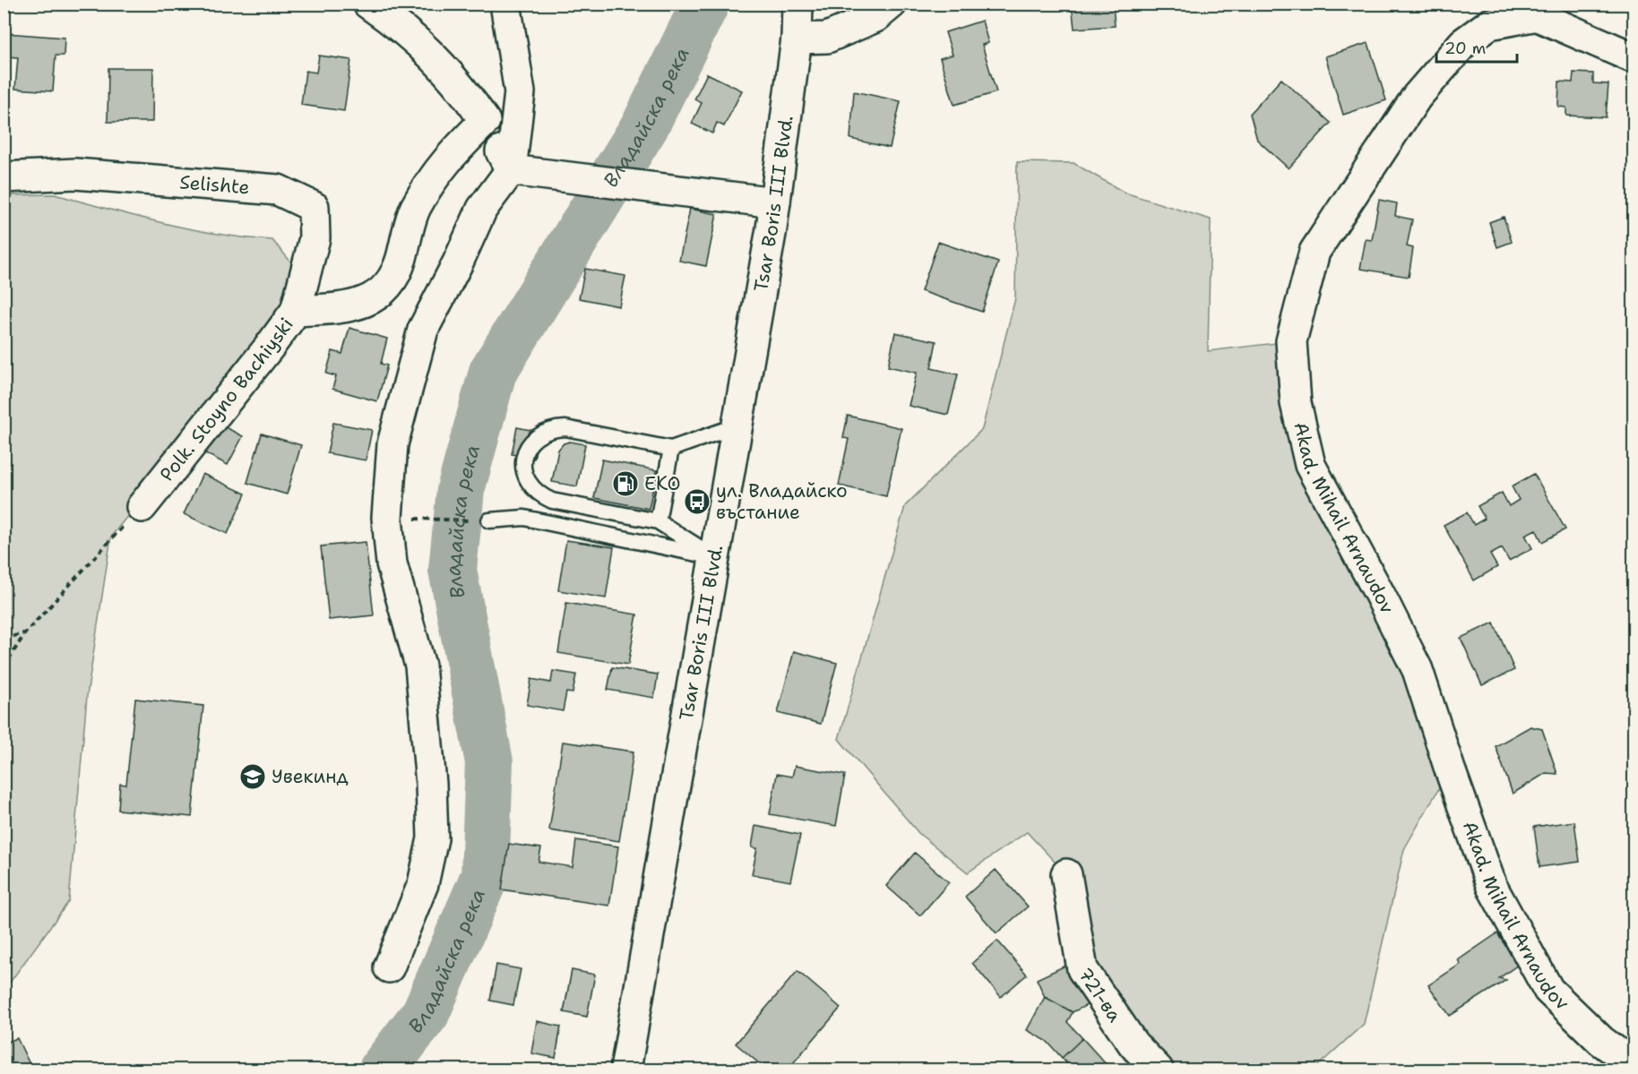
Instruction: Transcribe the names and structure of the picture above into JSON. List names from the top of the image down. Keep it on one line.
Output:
{"streets":{"street":["Selishte","Tsar Boris III Blvd.","Polk. Stoyno Bachiyski","Akad. Mihail Arnaudov","721-ва"]},"crossings":[["Selishte","Polk. Stoyno Bachiyski"]],"water":["Владайска река"],"places":{"fuel station":["EKO"],"bus stop":["ул. Владайско въстание"],"school or university":["Увекинд"]},"scale_bar":"20 m"}
